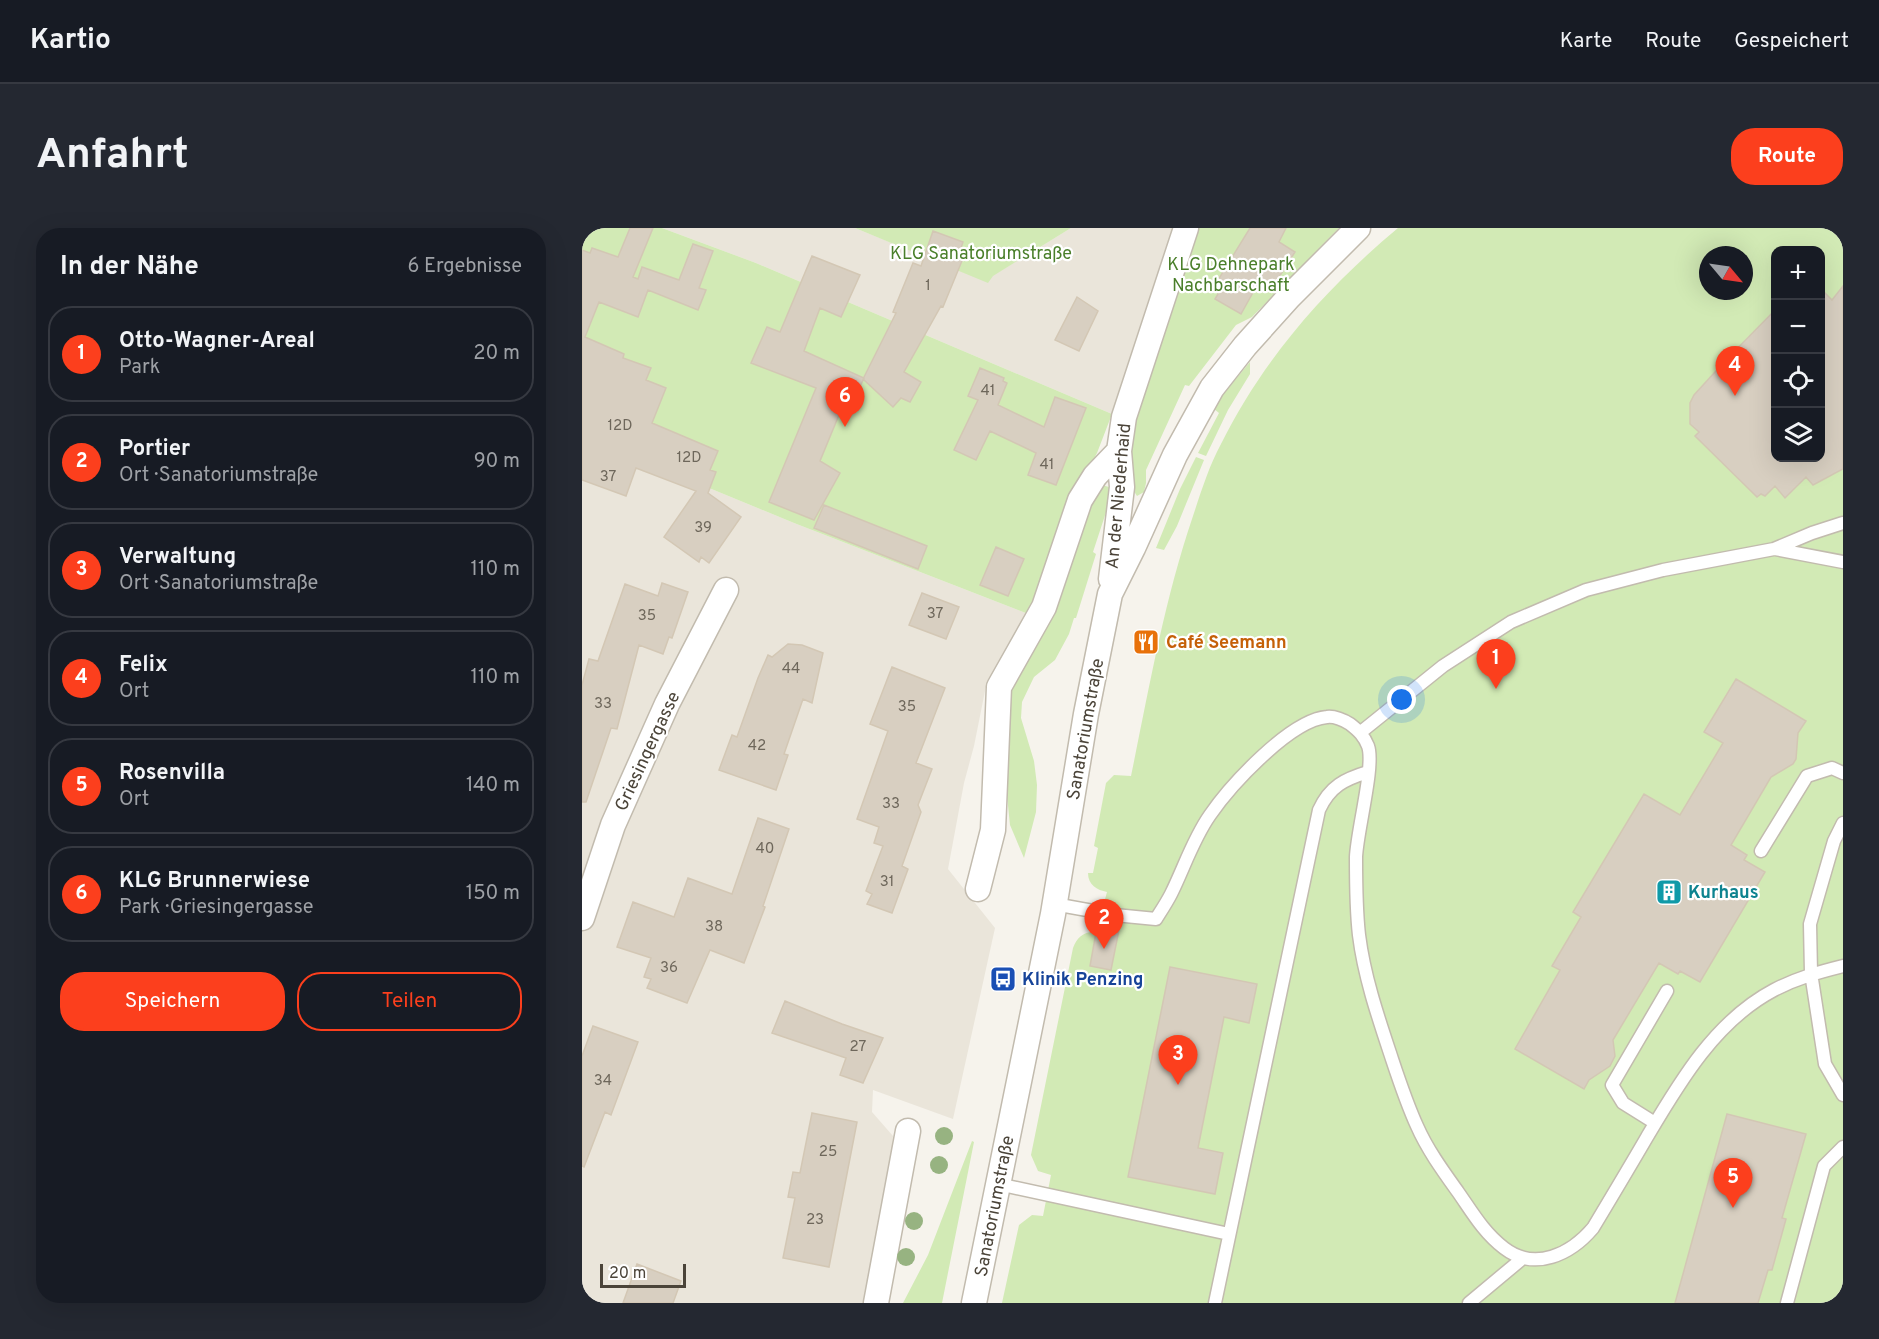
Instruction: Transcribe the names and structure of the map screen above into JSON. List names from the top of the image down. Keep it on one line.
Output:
{"streets":{"street":["An der Niederhaid","Sanatoriumstraße","Griesingergasse"]},"crossings":[["An der Niederhaid","Sanatoriumstraße"]],"parks":["KLG Sanatoriumstraße","KLG Dehnepark Nachbarschaft"],"places":{"restaurant":["Café Seemann"],"building":["Kurhaus"],"bus stop":["Klinik Penzing"]},"house_numbers":["1","41","12D","12D","41","37","39","37","35","44","33","35","42","33","40","31","38","36","27","34","25","23"],"scale_bar":"20 m","north":"bottom right","page":{"header":"Kartio","nav":["Karte","Route","Gespeichert"],"buttons":["Route",["Speichern","Teilen"]],"title":"Anfahrt","heading":["In der Nähe","6 Ergebnisse"],"map_buttons":["+","−"],"list":[{"mark":"1","name":"Otto-Wagner-Areal","note":"Park","value":"20 m"},{"mark":"2","name":"Portier","note":"Ort · Sanatoriumstraße","value":"90 m"},{"mark":"3","name":"Verwaltung","note":"Ort · Sanatoriumstraße","value":"110 m"},{"mark":"4","name":"Felix","note":"Ort","value":"110 m"},{"mark":"5","name":"Rosenvilla","note":"Ort","value":"140 m"},{"mark":"6","name":"KLG Brunnerwiese","note":"Park · Griesingergasse","value":"150 m"}],"pins":["4","6","1","2","3","5"],"scale":"20 m"}}
